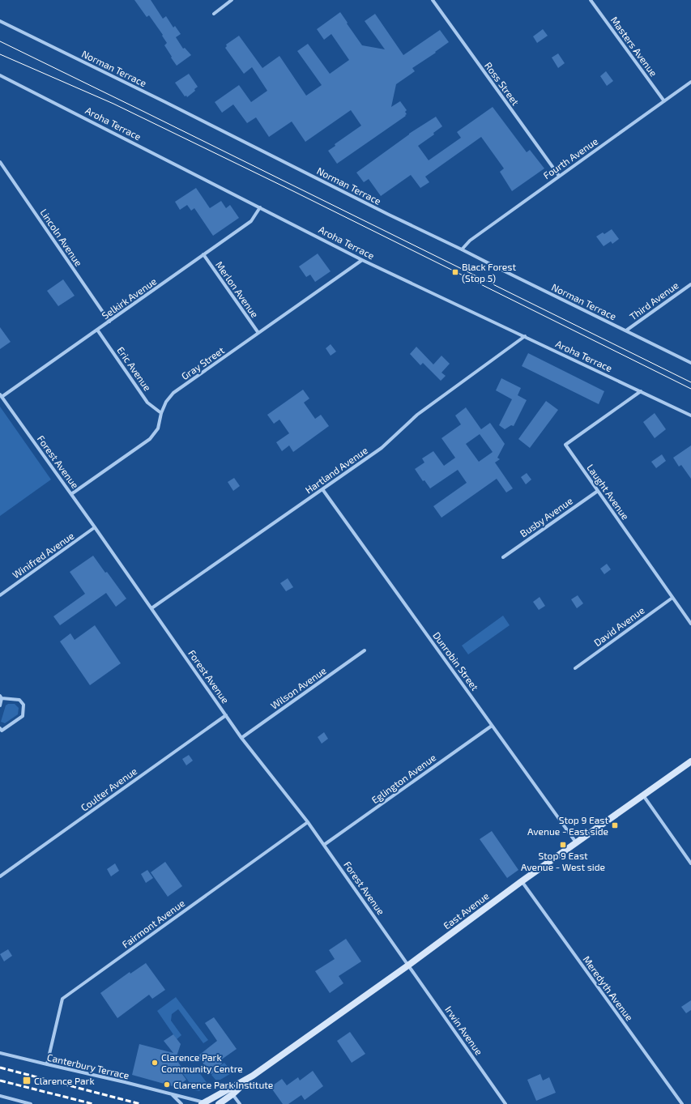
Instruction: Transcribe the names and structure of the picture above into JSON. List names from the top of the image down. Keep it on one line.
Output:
{"streets":{"street":["Masters Avenue","Norman Terrace","Ross Street","Aroha Terrace","Fourth Avenue","Lincoln Avenue","Merlon Avenue","Selkirk Avenue","Third Avenue","Gray Street","Eric Avenue","Forest Avenue","Hartland Avenue","Laught Avenue","Busby Avenue","Winifred Avenue","David Avenue","Dunrobin Street","Wilson Avenue","Eglington Avenue","Coulter Avenue","East Avenue","Fairmont Avenue","Meredyth Avenue","Irwin Avenue","Canterbury Terrace"]},"crossings":[["Masters Avenue","Fourth Avenue"],["Norman Terrace","Fourth Avenue"],["Norman Terrace","Third Avenue"],["Ross Street","Fourth Avenue"],["Aroha Terrace","Selkirk Avenue"],["Aroha Terrace","Gray Street"],["Aroha Terrace","Hartland Avenue"],["Aroha Terrace","Laught Avenue"],["Lincoln Avenue","Selkirk Avenue"],["Merlon Avenue","Selkirk Avenue"],["Merlon Avenue","Gray Street"],["Selkirk Avenue","Eric Avenue"],["Selkirk Avenue","Forest Avenue"],["Gray Street","Eric Avenue"],["Gray Street","Forest Avenue"],["Forest Avenue","Hartland Avenue"],["Forest Avenue","Winifred Avenue"],["Forest Avenue","Wilson Avenue"],["Forest Avenue","Eglington Avenue"],["Forest Avenue","Coulter Avenue"],["Forest Avenue","East Avenue"],["Forest Avenue","Fairmont Avenue"],["Forest Avenue","Irwin Avenue"],["Hartland Avenue","Dunrobin Street"],["Laught Avenue","Busby Avenue"],["Laught Avenue","David Avenue"],["Dunrobin Street","Eglington Avenue"],["Dunrobin Street","East Avenue"],["East Avenue","Meredyth Avenue"],["East Avenue","Irwin Avenue"],["East Avenue","Canterbury Terrace"],["Fairmont Avenue","Canterbury Terrace"]],"places":{"transit":["Black Forest (Stop 5)","Stop 9 East Avenue - East side","Stop 9 East Avenue - West side","Clarence Park"],"other":["Clarence Park Community Centre","Clarence Park Institute"]}}
